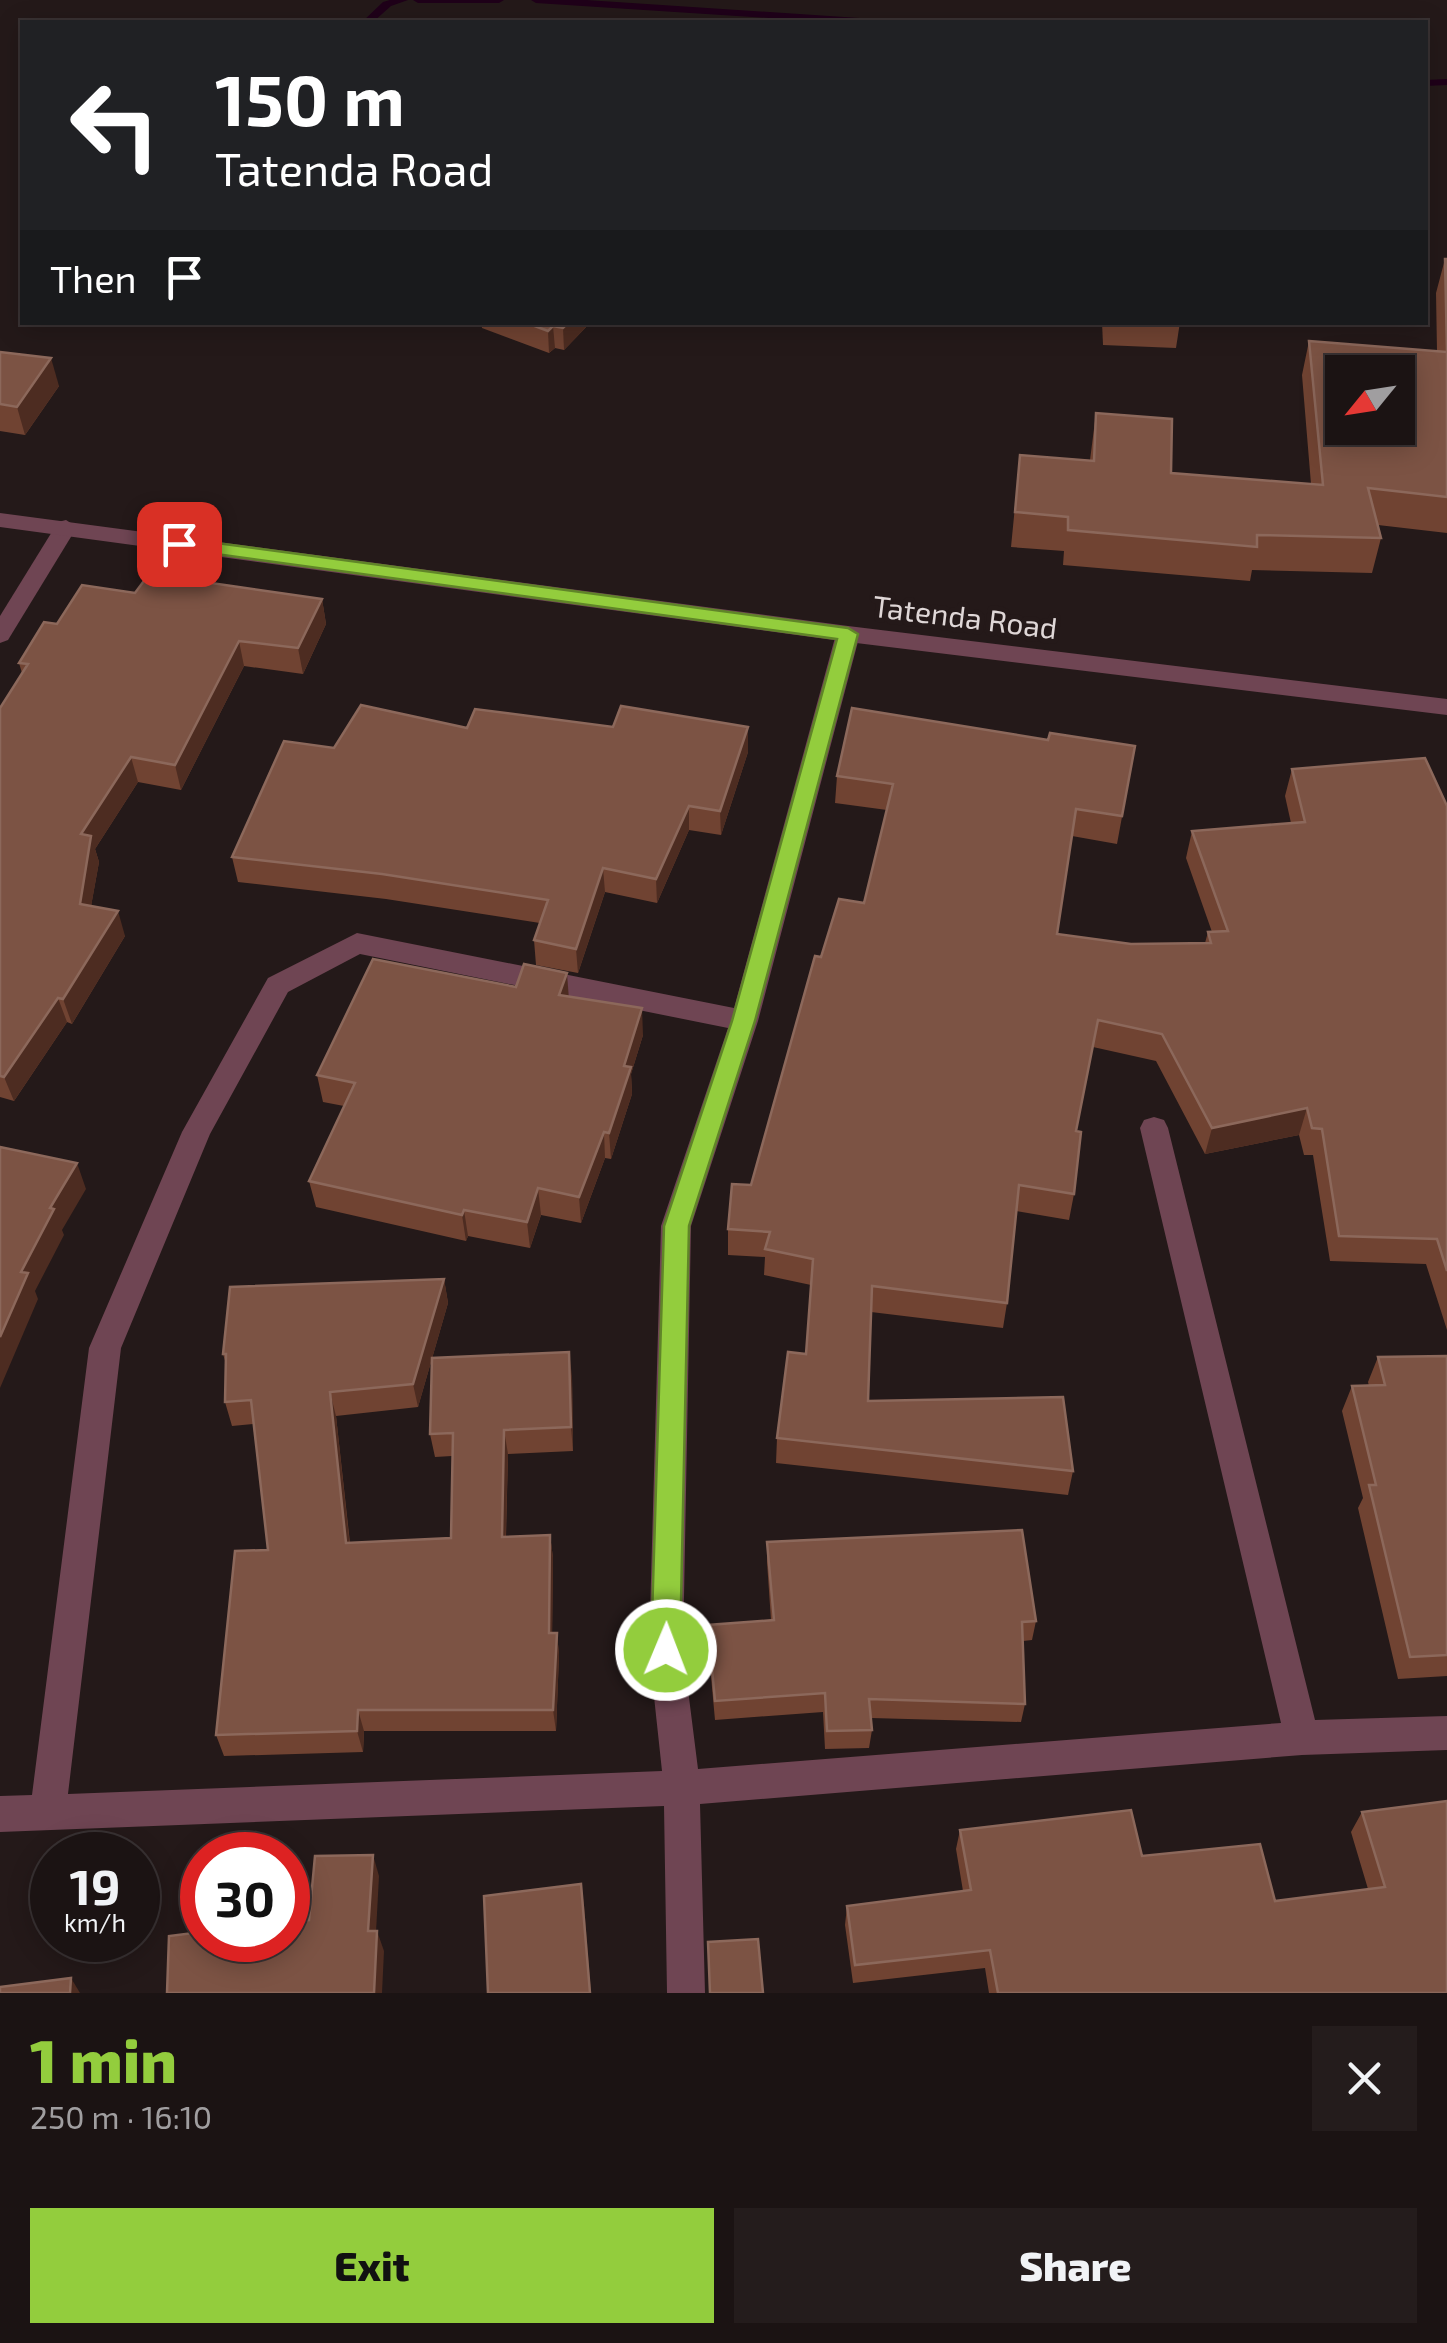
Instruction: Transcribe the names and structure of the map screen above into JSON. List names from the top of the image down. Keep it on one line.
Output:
{"streets":{"street":["Tatenda Road"]},"north":"bottom left","page":{"turn":["150 m","Tatenda Road"],"then":"Then","speed":"19 km/h","limit":"30","heading":["1 min","250 m · 16:10"],"buttons":["Exit","Share"]}}
